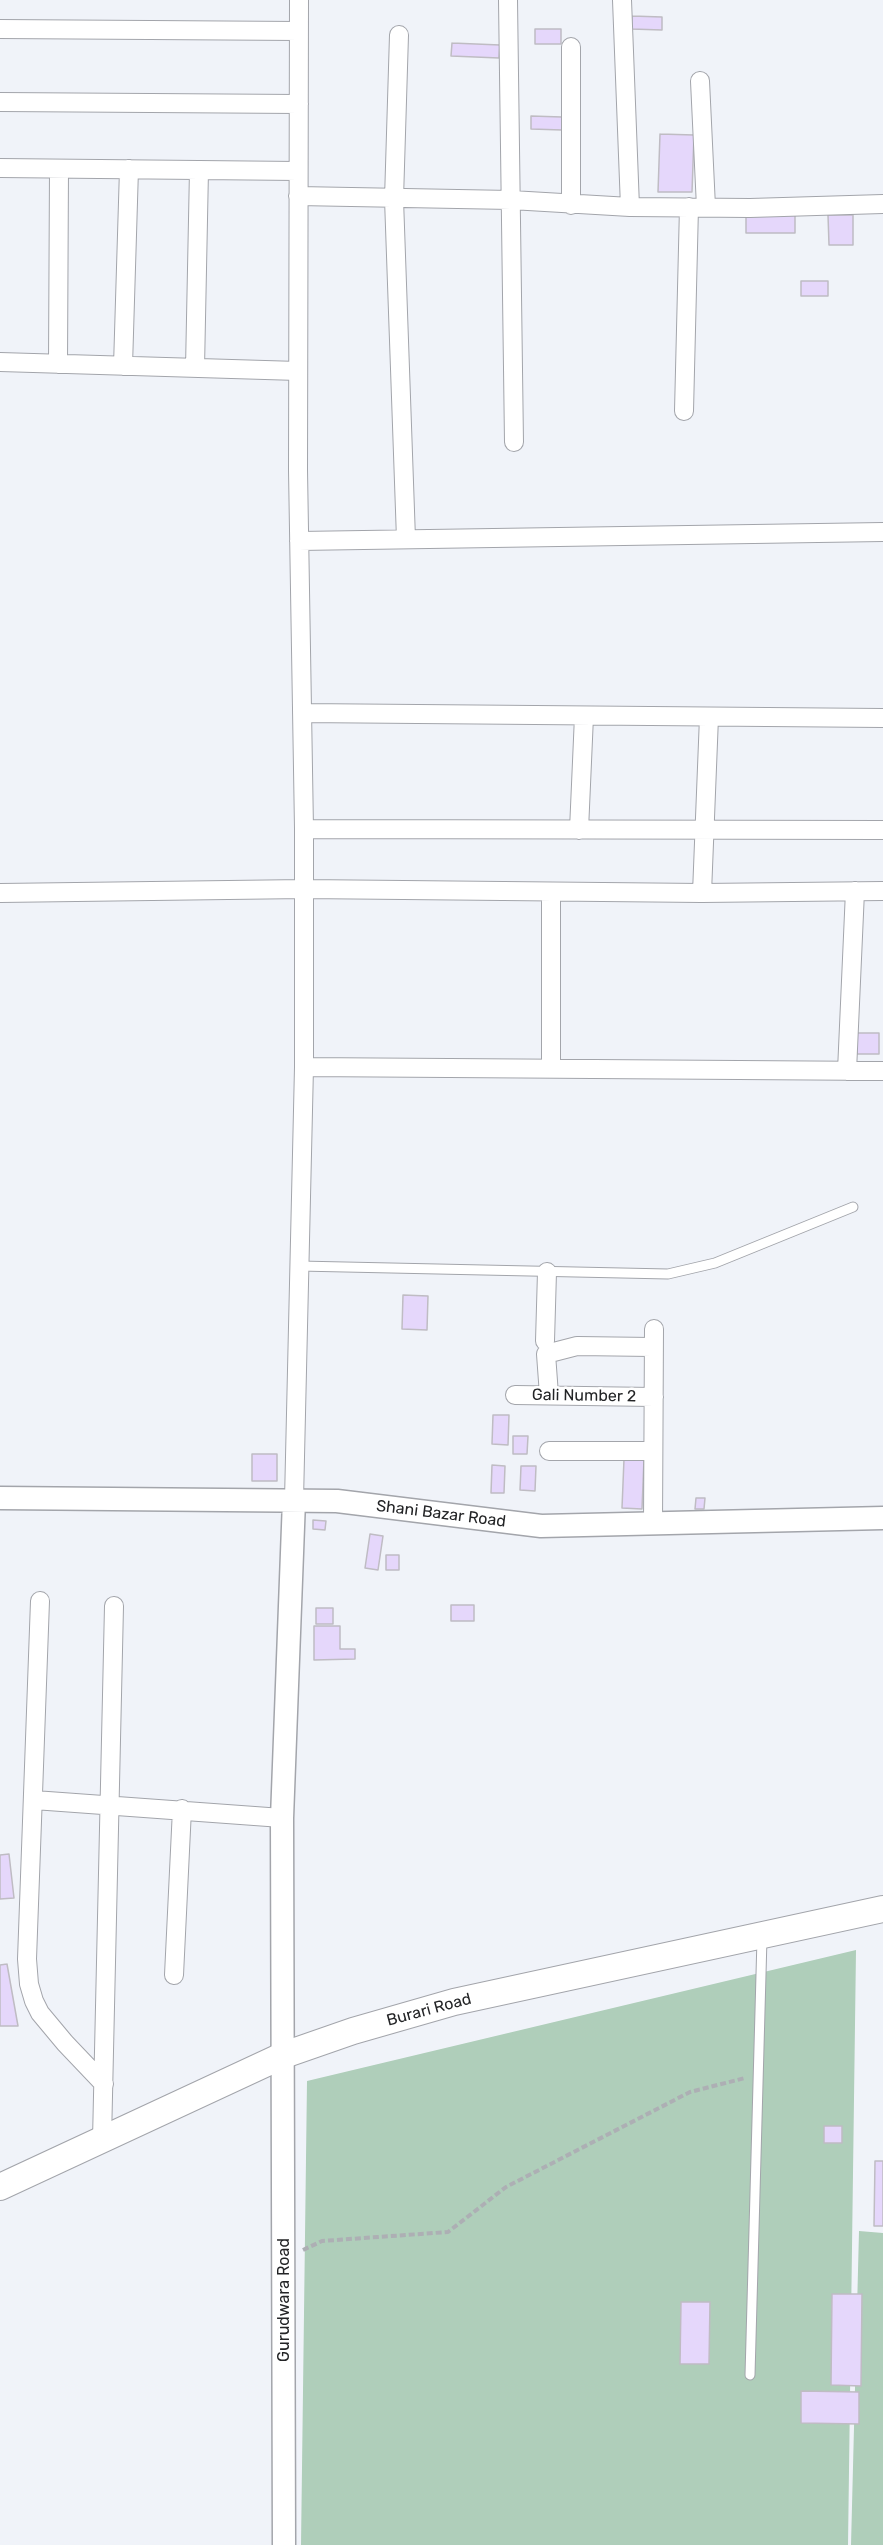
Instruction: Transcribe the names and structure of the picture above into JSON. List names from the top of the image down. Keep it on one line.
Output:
{"streets":{"main road":["Burari Road"],"street":["Gali Number 2","Shani Bazar Road","Gurudwara Road"]},"crossings":[["Shani Bazar Road","Gurudwara Road"],["Burari Road","Gurudwara Road"]]}
